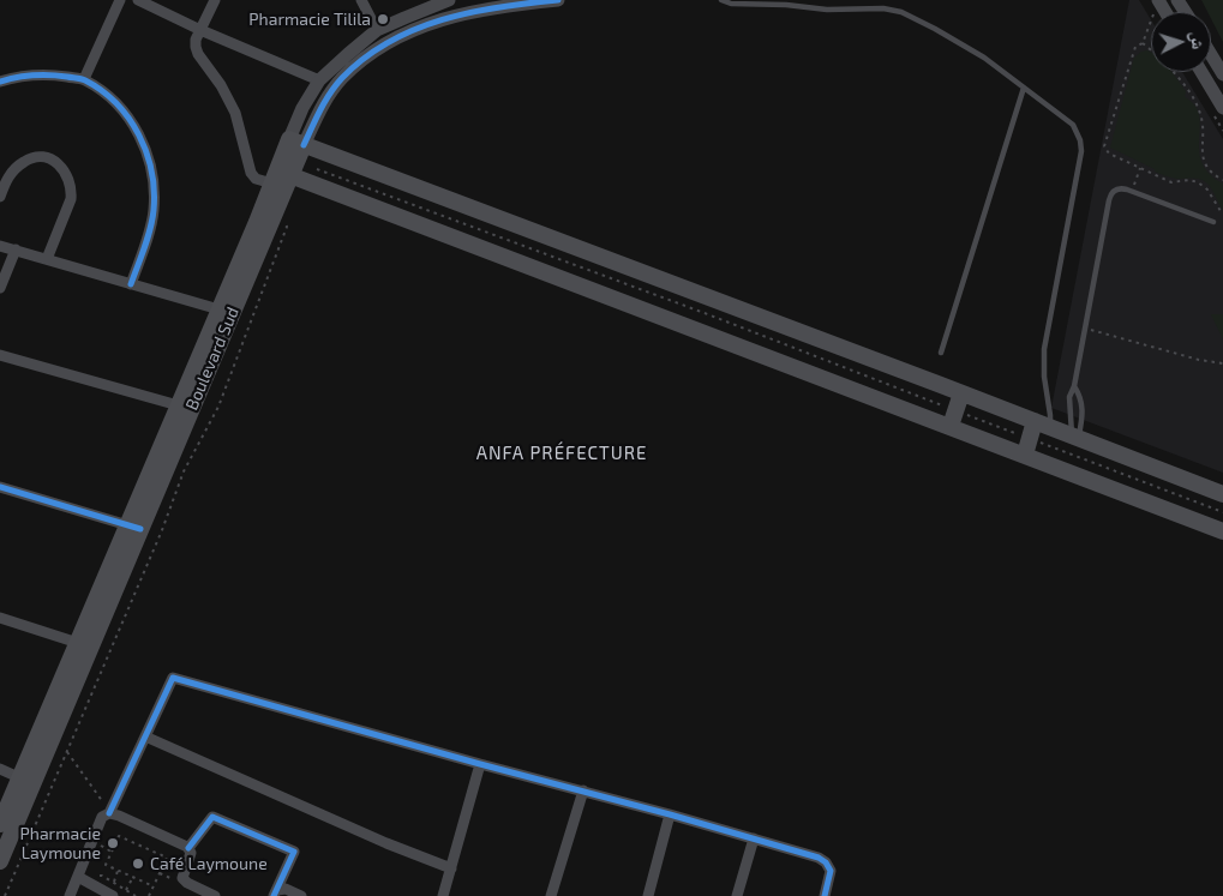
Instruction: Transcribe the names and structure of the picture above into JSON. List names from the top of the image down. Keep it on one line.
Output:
{"streets":{"main road":["Boulevard Sud"]},"districts":["ANFA PRÉFECTURE"],"places":["Pharmacie Tilila","Pharmacie Laymoune","Café Laymoune"],"north":"right"}
